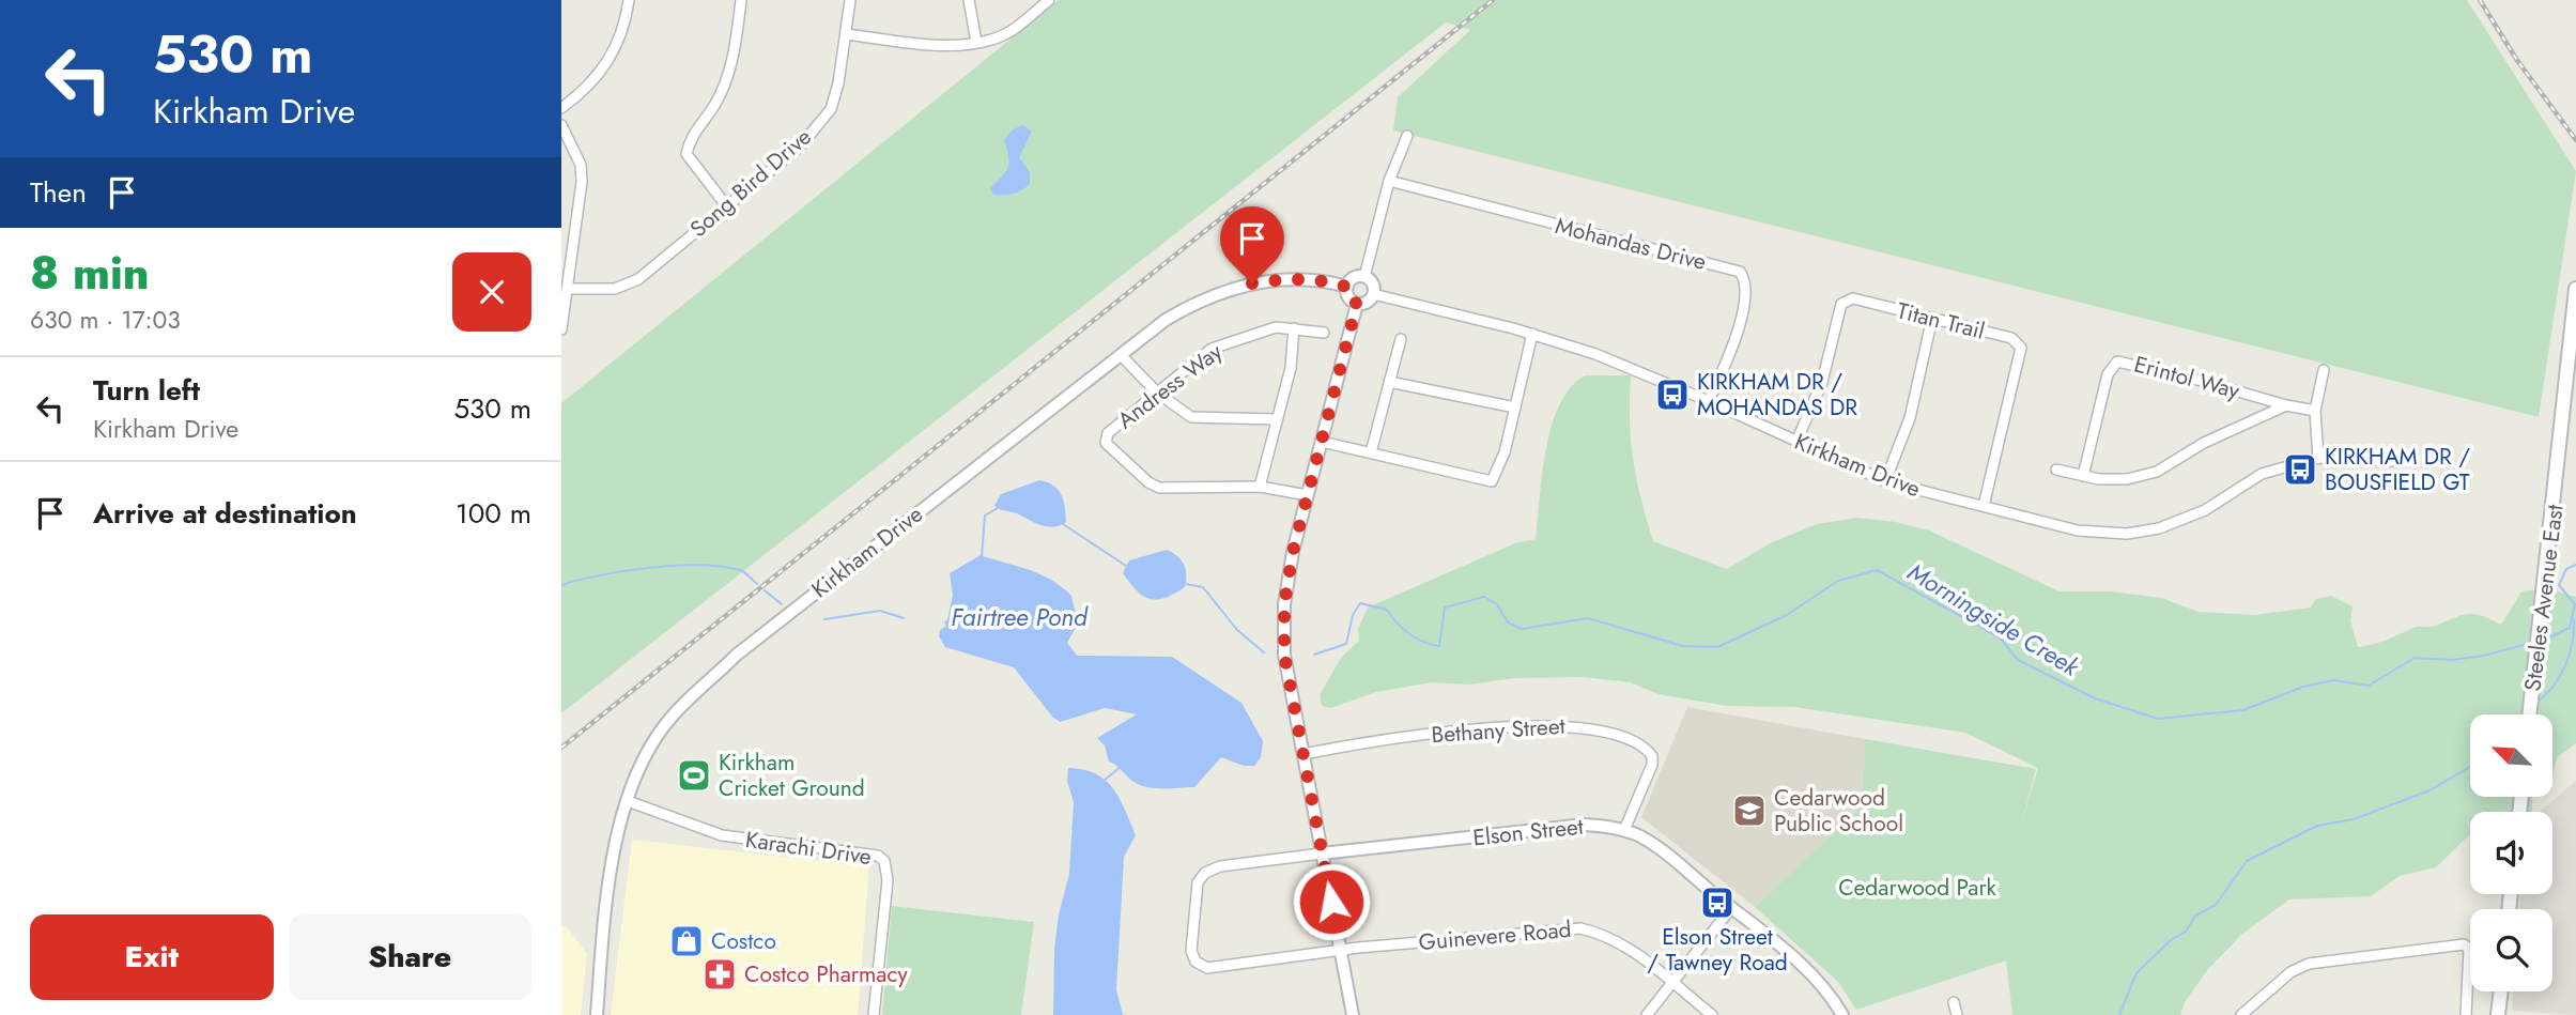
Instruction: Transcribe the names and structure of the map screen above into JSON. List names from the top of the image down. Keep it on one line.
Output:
{"streets":{"main road":["Steeles Avenue East"],"street":["Song Bird Drive","Mohandas Drive","Titan Trail","Erintol Way","Andress Way","Kirkham Drive","Bethany Street","Elson Street","Karachi Drive","Guinevere Road"]},"crossings":[["Mohandas Drive","Kirkham Drive"],["Titan Trail","Kirkham Drive"],["Kirkham Drive","Karachi Drive"],["Bethany Street","Elson Street"],["Elson Street","Guinevere Road"]],"water":["Fairtree Pond","Morningside Creek"],"parks":["Cedarwood Park"],"places":{"bus stop":["KIRKHAM DR / MOHANDAS DR","KIRKHAM DR / BOUSFIELD GT","Elson Street / Tawney Road"],"sports":["Kirkham Cricket Ground"],"school or university":["Cedarwood Public School"],"shop":["Costco"],"pharmacy":["Costco Pharmacy"]},"north":"top left","page":{"turn":["530 m","Kirkham Drive"],"then":"Then","heading":["8 min","630 m · 17:03"],"list":[{"name":"Turn left","note":"Kirkham Drive","value":"530 m"},{"name":"Arrive at destination","value":"100 m"}],"buttons":["Exit","Share"]}}
